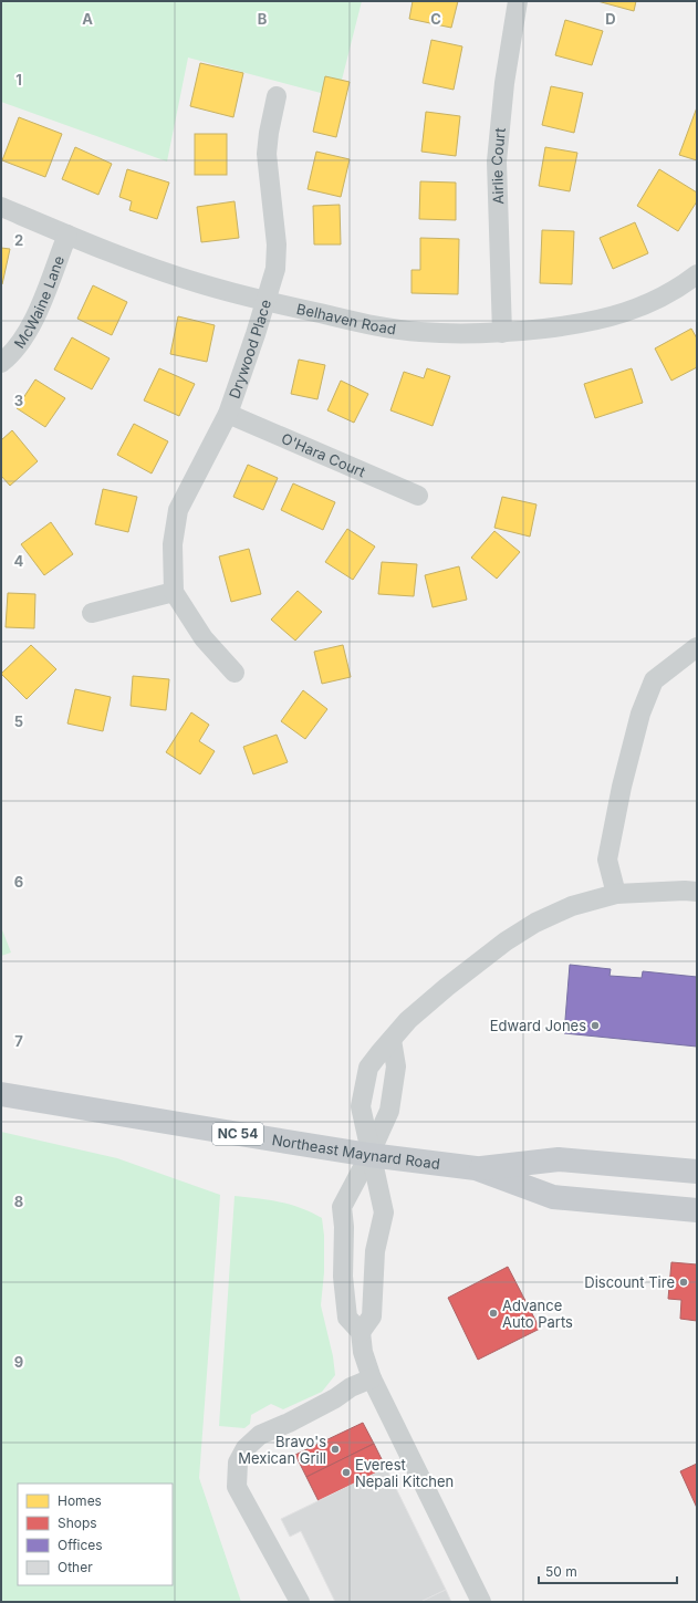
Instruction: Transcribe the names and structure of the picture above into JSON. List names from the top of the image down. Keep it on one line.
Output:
{"streets":{"main road":["NC 54","Northeast Maynard Road"],"street":["Airlie Court","McWaine Lane","Belhaven Road","Drywood Place","O'Hara Court"]},"crossings":[["Airlie Court","Belhaven Road"],["McWaine Lane","Belhaven Road"],["Belhaven Road","Drywood Place"],["Drywood Place","O'Hara Court"]],"places":["Edward Jones","Discount Tire","Advance Auto Parts","Bravo's Mexican Grill","Everest Nepali Kitchen"],"legend":["Homes","Shops","Offices","Other"],"scale_bar":"50 m","grid":{"columns":["A","B","C","D"],"rows":["1","2","3","4","5","6","7","8","9"]}}
